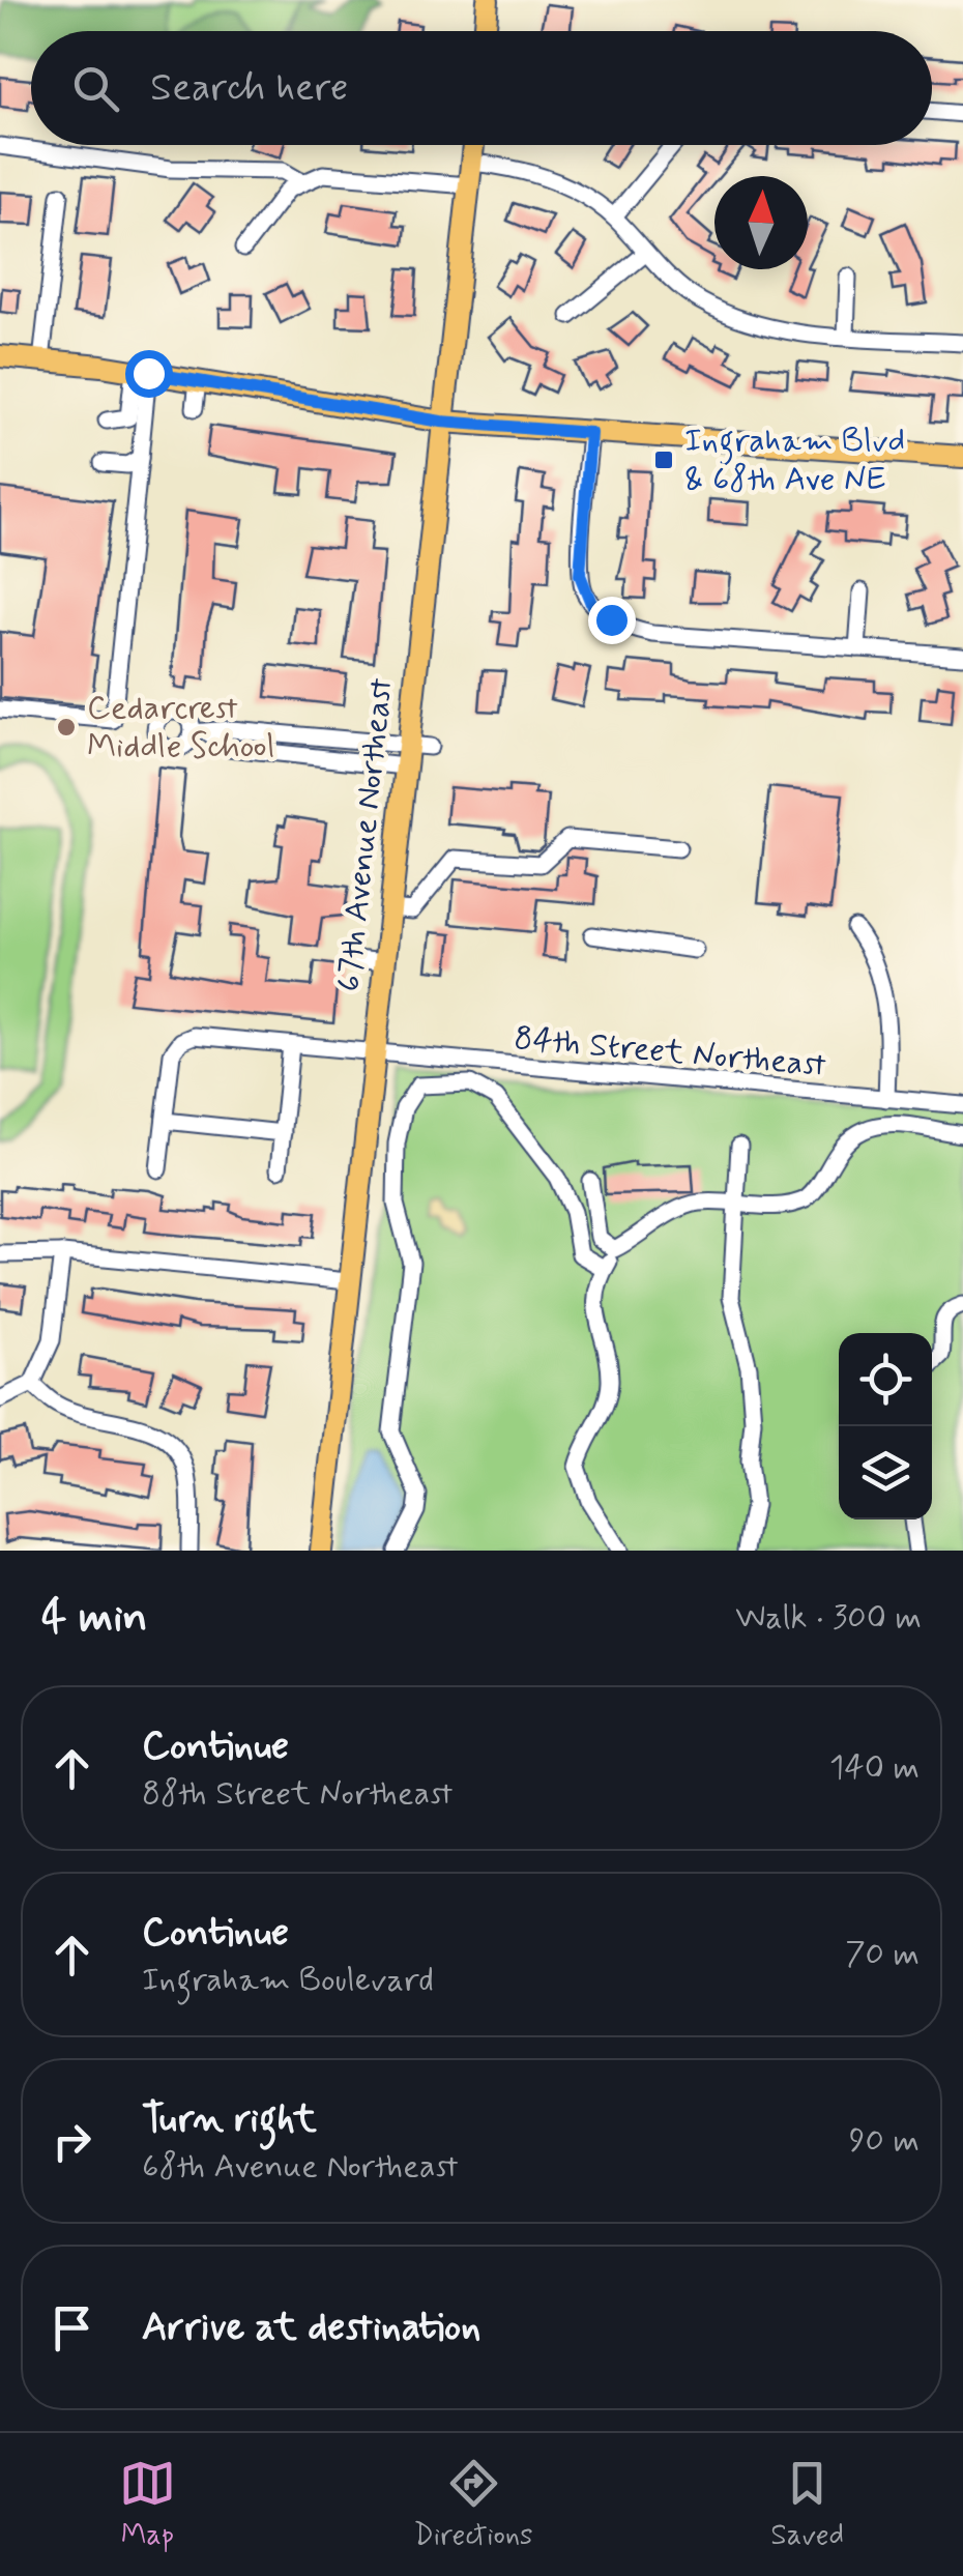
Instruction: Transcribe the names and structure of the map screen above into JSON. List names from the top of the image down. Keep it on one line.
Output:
{"streets":{"main road":["67th Avenue Northeast"],"street":["84th Street Northeast"]},"crossings":[["67th Avenue Northeast","84th Street Northeast"]],"places":{"transit":["Ingraham Blvd & 68th Ave NE"],"other":["Cedarcrest Middle School"]},"north":"top","page":{"search":"Search here","heading":["4 min","Walk · 300 m"],"list":[["Continue","88th Street Northeast","140 m"],["Continue","Ingraham Boulevard","70 m"],["Turn right","68th Avenue Northeast","90 m"],"Arrive at destination"],"nav":["Map","Directions","Saved"]}}
